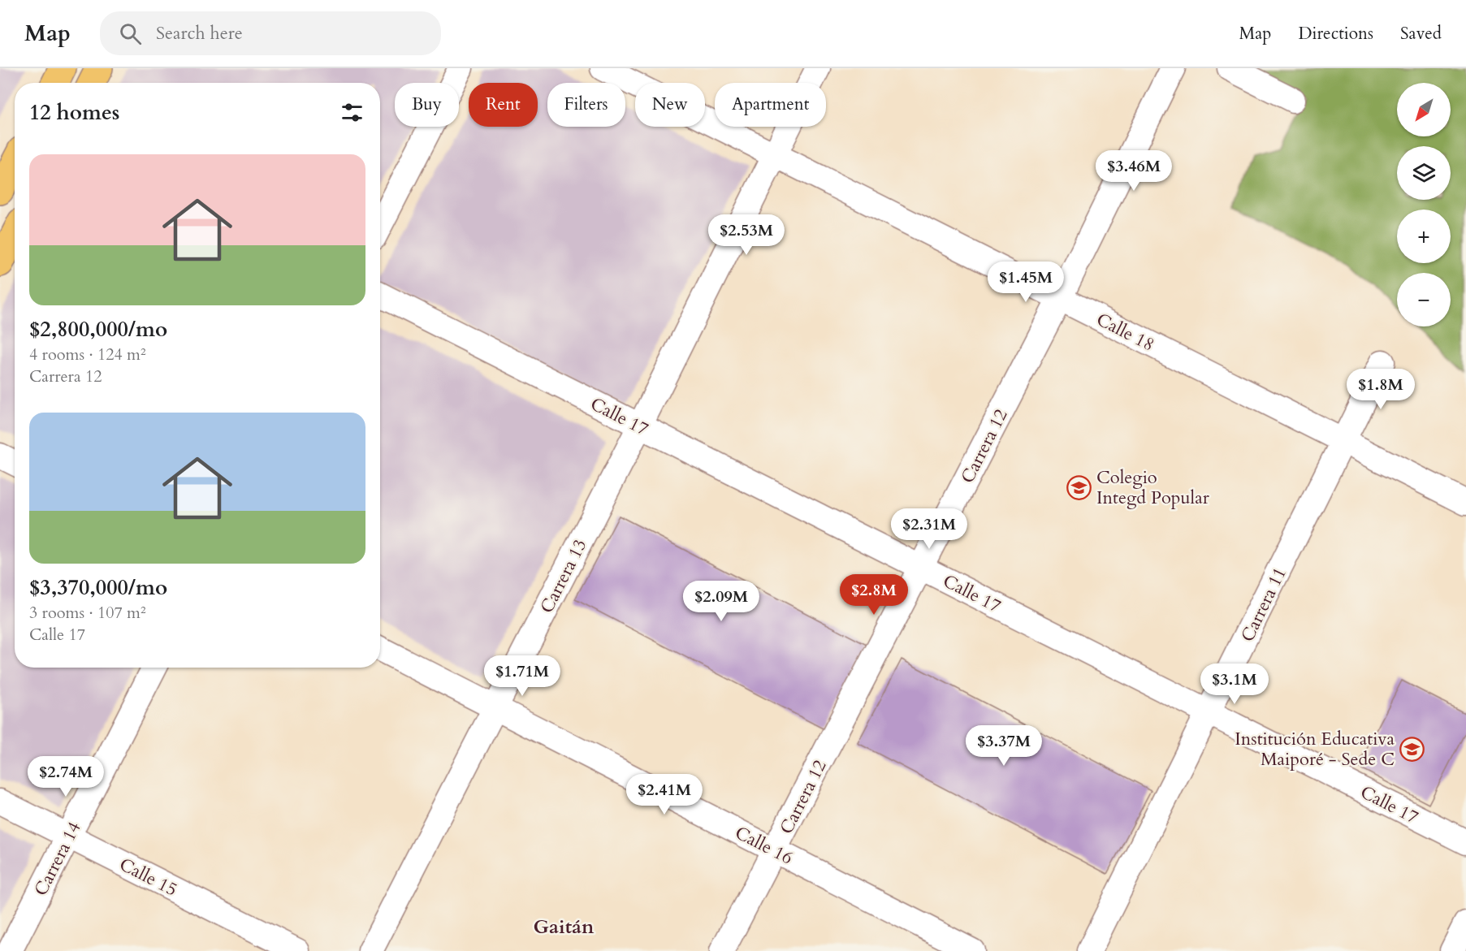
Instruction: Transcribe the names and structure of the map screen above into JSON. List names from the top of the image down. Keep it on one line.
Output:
{"streets":{"street":["Calle 18","Calle 17","Carrera 12","Carrera 13","Carrera 11","Calle 16","Carrera 14","Calle 15"]},"crossings":[["Calle 18","Carrera 12"],["Calle 18","Carrera 13"],["Calle 18","Carrera 11"],["Calle 17","Carrera 12"],["Calle 17","Carrera 13"],["Calle 17","Carrera 11"],["Carrera 12","Calle 16"],["Carrera 13","Calle 16"],["Carrera 14","Calle 15"]],"districts":["Gaitán"],"places":{"school or university":["Colegio Integd Popular","Institución Educativa Maiporé - Sede C"]},"north":"bottom left","page":{"header":"Map","search":"Search here","nav":["Map","Directions","Saved"],"map_buttons":["+","−"],"chip":["Buy","Rent","Filters","New","Apartment"],"heading":"12 homes","list":[{"name":"$2,800,000/mo","note":"4 rooms · 124 m² · Carrera 12"},{"name":"$3,370,000/mo","note":"3 rooms · 107 m² · Calle 17"}],"price":["$3.46M","$2.53M","$1.45M","$1.8M","$2.31M","$2.8M","$2.09M","$1.71M","$3.1M","$3.37M","$2.74M","$2.41M"]}}
